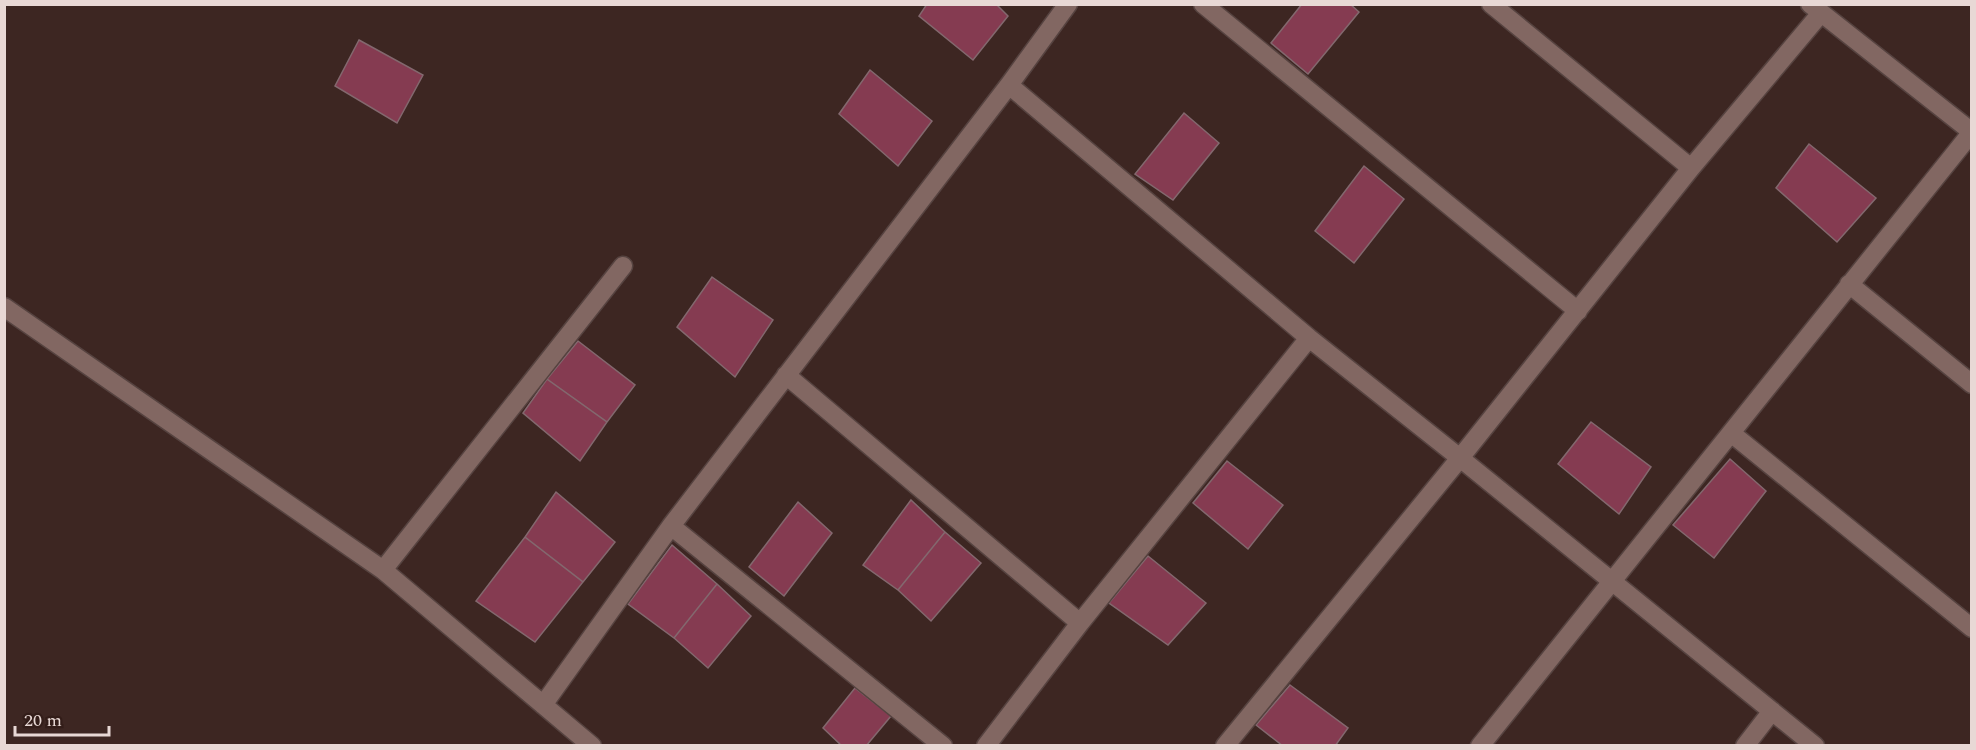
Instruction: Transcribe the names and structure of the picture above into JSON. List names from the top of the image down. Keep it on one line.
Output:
{"scale_bar":"20 m"}
